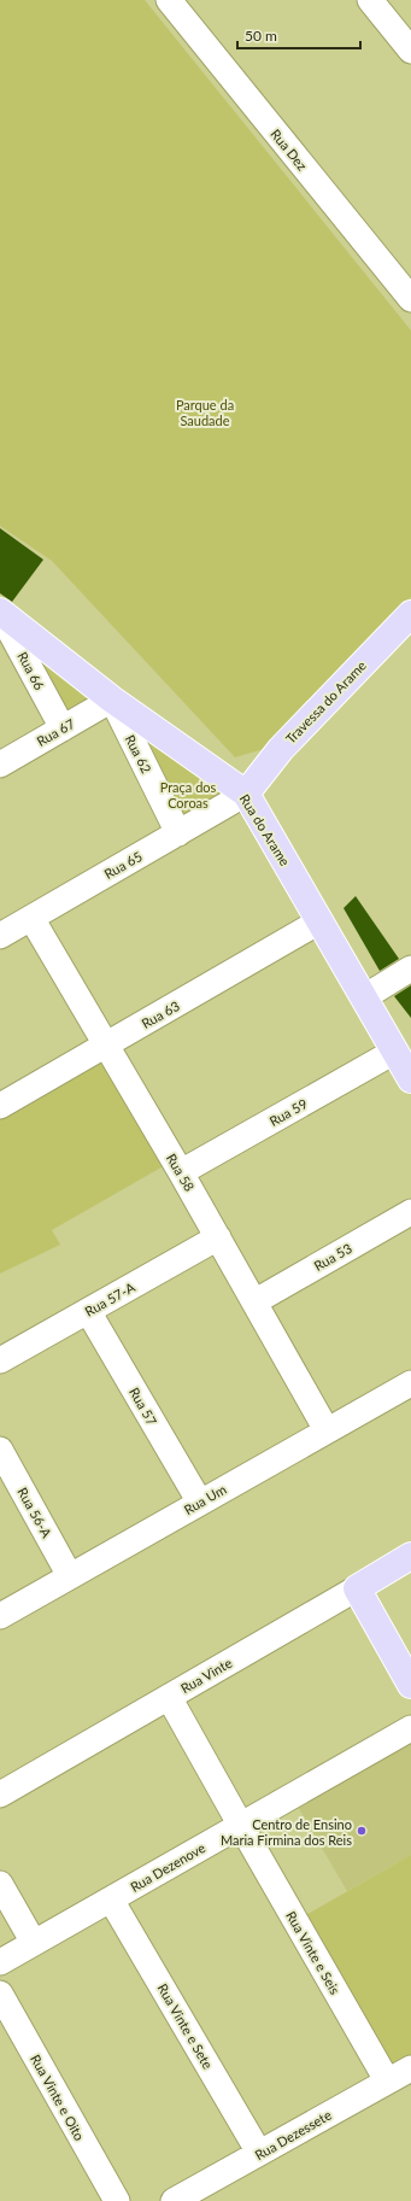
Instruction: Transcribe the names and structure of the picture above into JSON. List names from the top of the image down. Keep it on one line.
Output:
{"streets":{"main road":["Travessa do Arame","Rua do Arame","Rua Vinte"],"street":["Rua Dez","Rua 66","Rua 67","Rua 62","Rua 65","Rua 63","Rua 59","Rua 58","Rua 53","Rua 57-A","Rua 57","Rua Um","Rua 56-A","Rua Dezenove","Rua Vinte e Seis","Rua Vinte e Sete","Rua Vinte e Oito","Rua Dezessete"]},"crossings":[["Rua 66","Rua 67"],["Rua 66","Rua do Arame"],["Travessa do Arame","Rua do Arame"],["Travessa do Arame","Rua 65"],["Rua 67","Rua 62"],["Rua 67","Rua do Arame"],["Rua 62","Rua do Arame"],["Rua 62","Rua 65"],["Rua do Arame","Rua 65"],["Rua do Arame","Rua 63"],["Rua do Arame","Rua 59"],["Rua 65","Rua 58"],["Rua 63","Rua 58"],["Rua 59","Rua 58"],["Rua 58","Rua 53"],["Rua 58","Rua 57-A"],["Rua 58","Rua Um"],["Rua 57-A","Rua 57"],["Rua 57","Rua Um"],["Rua Um","Rua 56-A"],["Rua Vinte","Rua Vinte e Seis"],["Rua Dezenove","Rua Vinte e Seis"],["Rua Dezenove","Rua Vinte e Sete"],["Rua Vinte e Seis","Rua Dezessete"],["Rua Vinte e Sete","Rua Dezessete"]],"parks":["Parque da Saudade","Praça dos Coroas"],"places":["Centro de Ensino Maria Firmina dos Reis"],"scale_bar":"50 m"}
